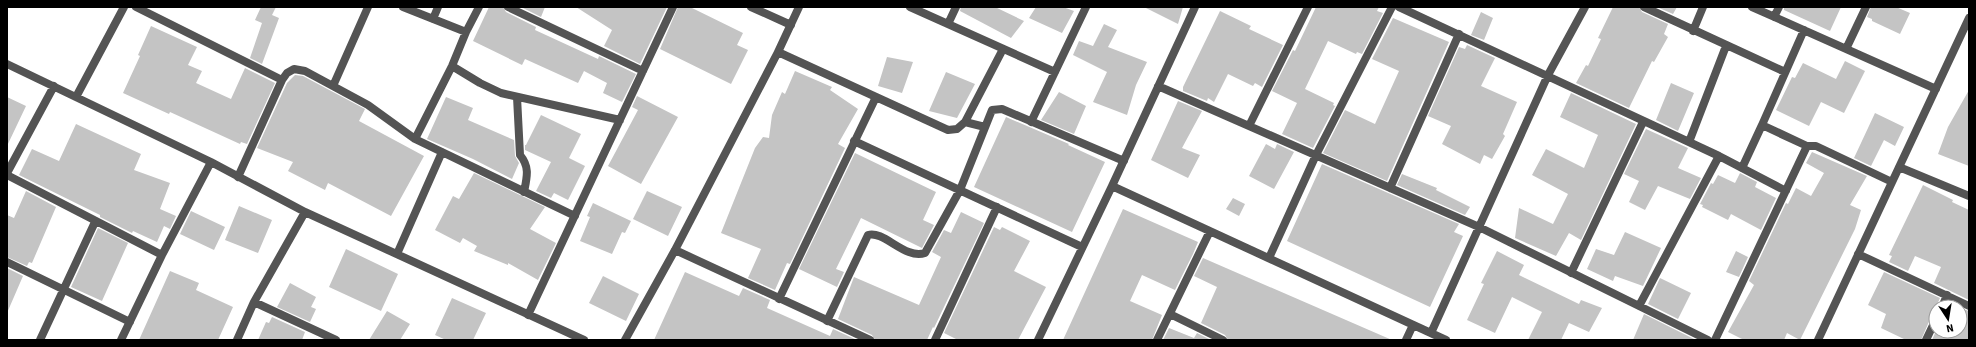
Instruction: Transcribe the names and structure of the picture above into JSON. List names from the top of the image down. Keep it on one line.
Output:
{"north":"bottom"}
